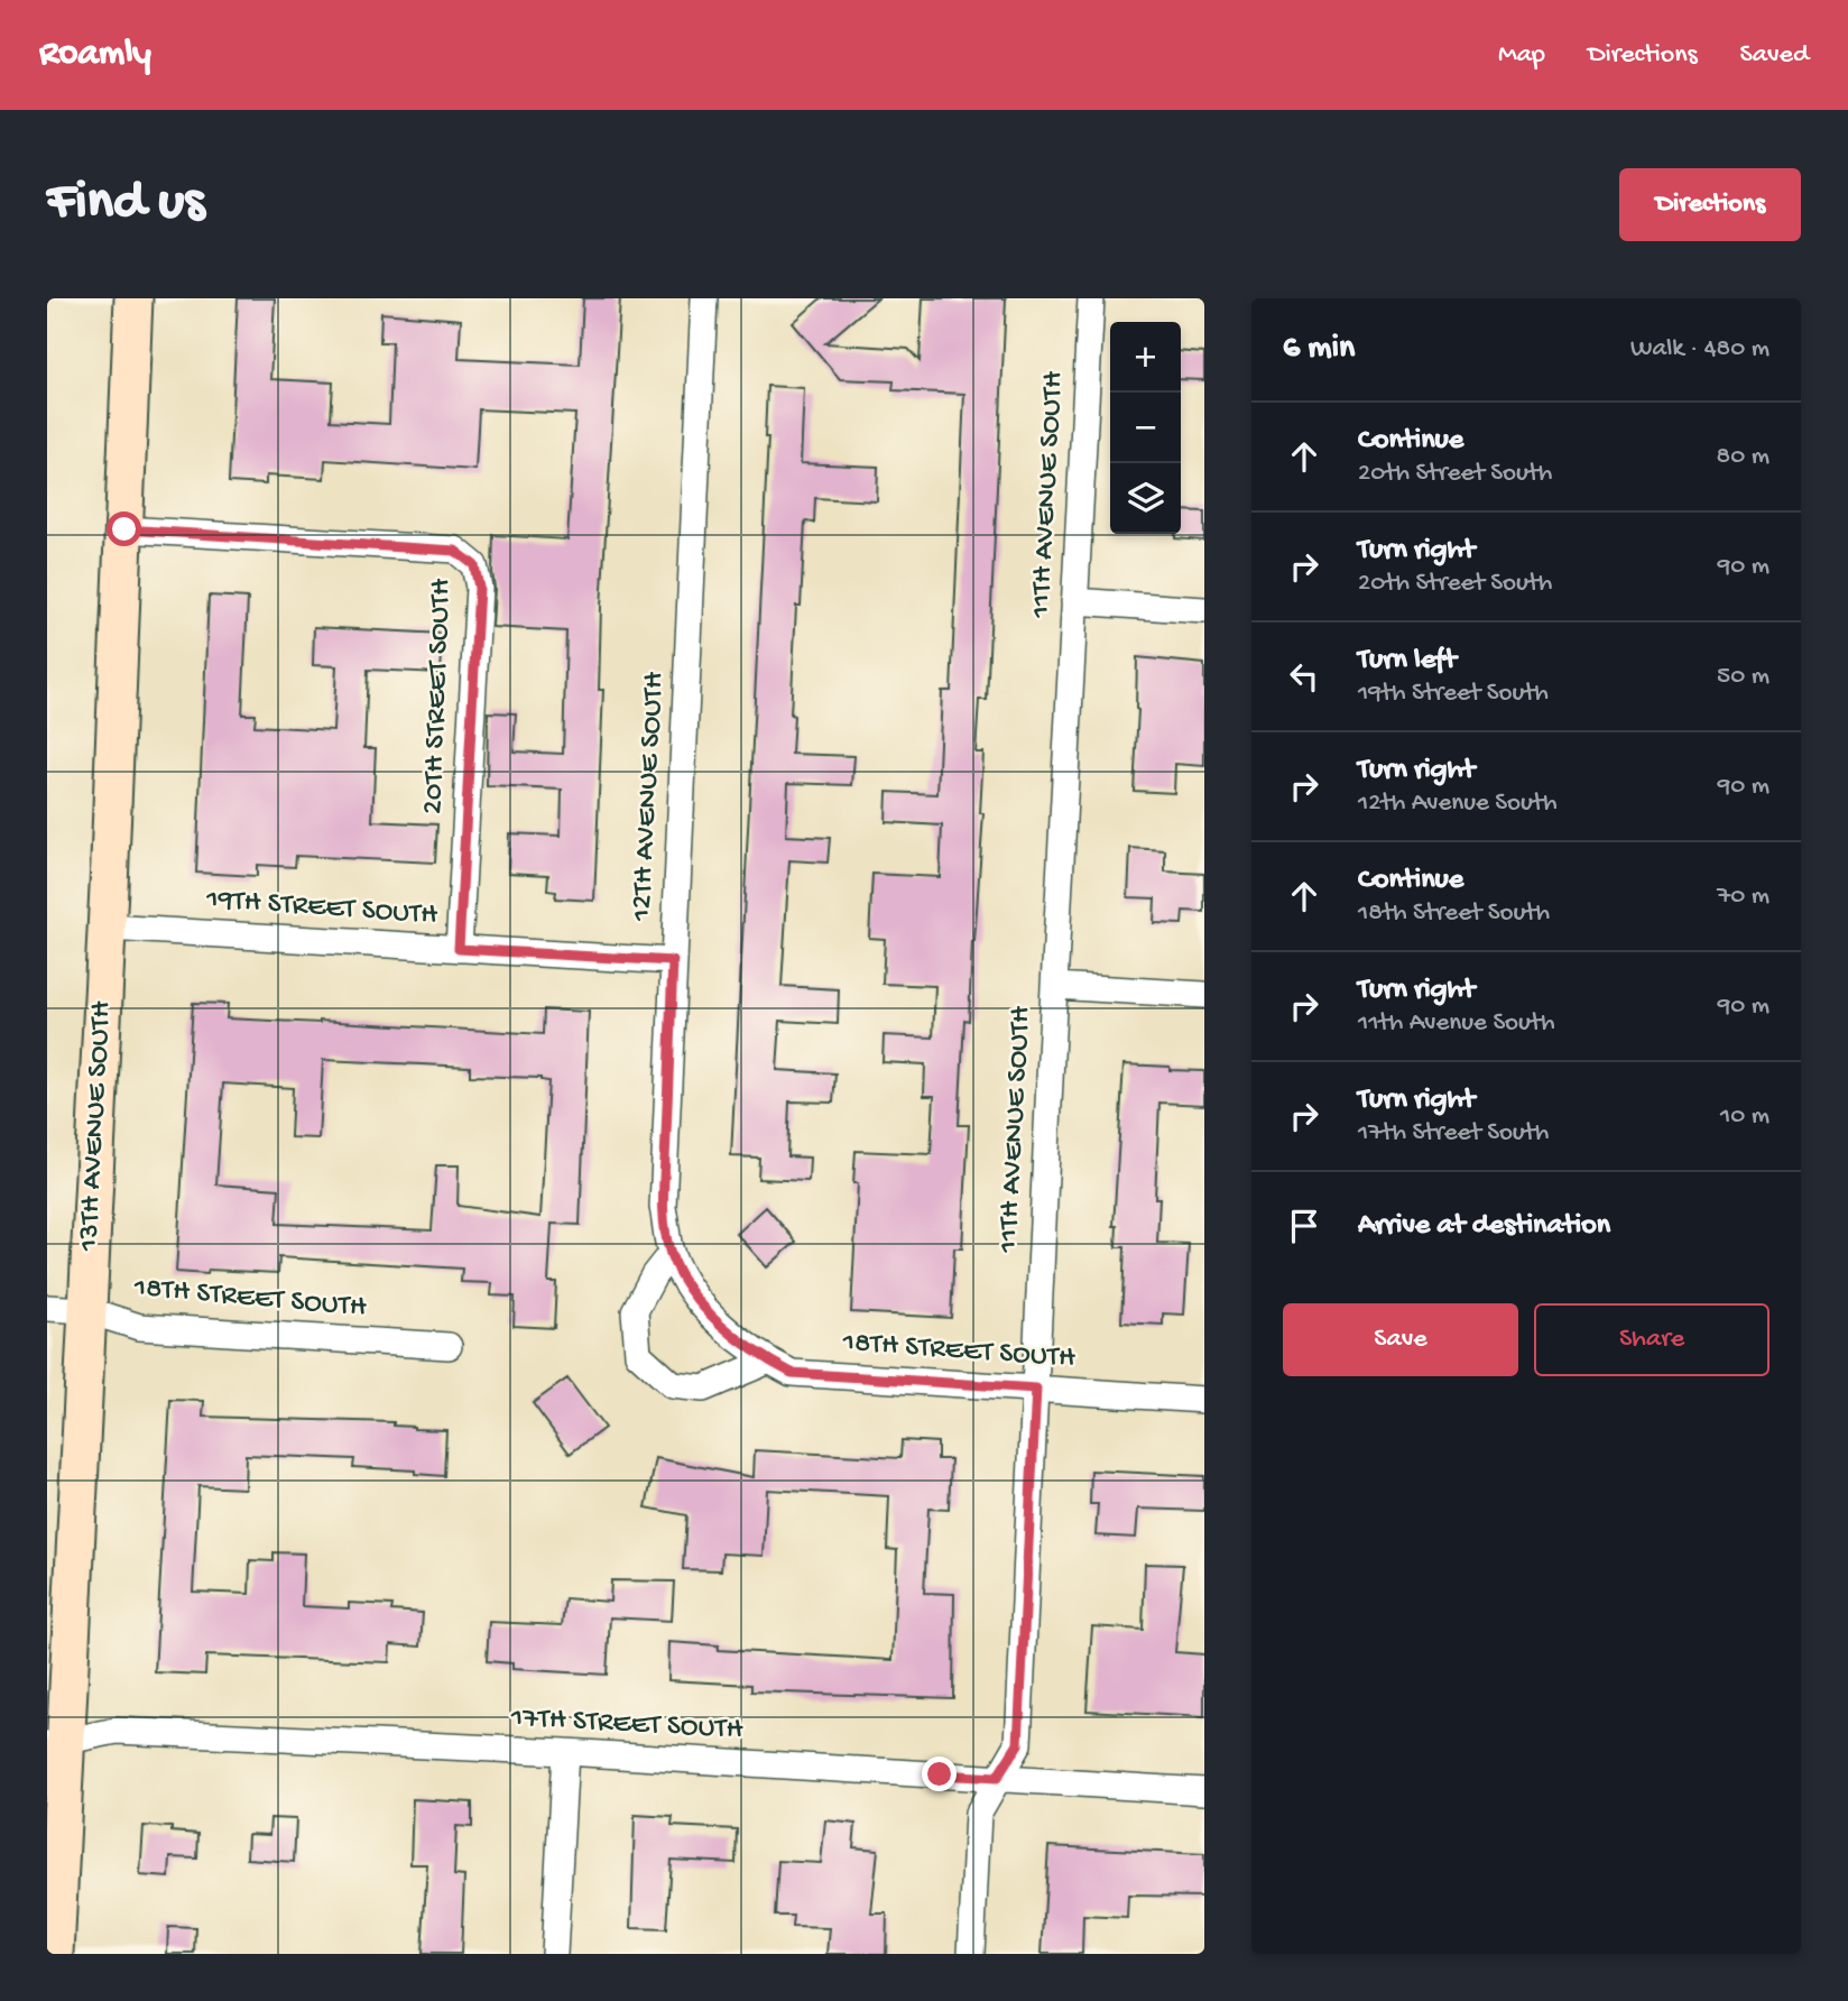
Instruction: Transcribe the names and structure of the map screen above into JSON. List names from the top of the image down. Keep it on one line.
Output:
{"streets":{"main road":["13TH AVENUE SOUTH"],"street":["11TH AVENUE SOUTH","20TH STREET SOUTH","12TH AVENUE SOUTH","19TH STREET SOUTH","18TH STREET SOUTH","17TH STREET SOUTH"]},"crossings":[["11TH AVENUE SOUTH","18TH STREET SOUTH"],["11TH AVENUE SOUTH","17TH STREET SOUTH"],["20TH STREET SOUTH","19TH STREET SOUTH"],["20TH STREET SOUTH","13TH AVENUE SOUTH"],["12TH AVENUE SOUTH","19TH STREET SOUTH"],["12TH AVENUE SOUTH","18TH STREET SOUTH"],["19TH STREET SOUTH","13TH AVENUE SOUTH"],["13TH AVENUE SOUTH","18TH STREET SOUTH"],["13TH AVENUE SOUTH","17TH STREET SOUTH"]],"page":{"header":"Roamly","nav":["Map","Directions","Saved"],"buttons":["Directions",["Save","Share"]],"title":"Find us","heading":["6 min","Walk · 480 m"],"map_buttons":["+","−"],"list":[["Continue","20th Street South","80 m"],["Turn right","20th Street South","90 m"],["Turn left","19th Street South","50 m"],["Turn right","12th Avenue South","90 m"],["Continue","18th Street South","70 m"],["Turn right","11th Avenue South","90 m"],["Turn right","17th Street South","10 m"],"Arrive at destination"]}}
